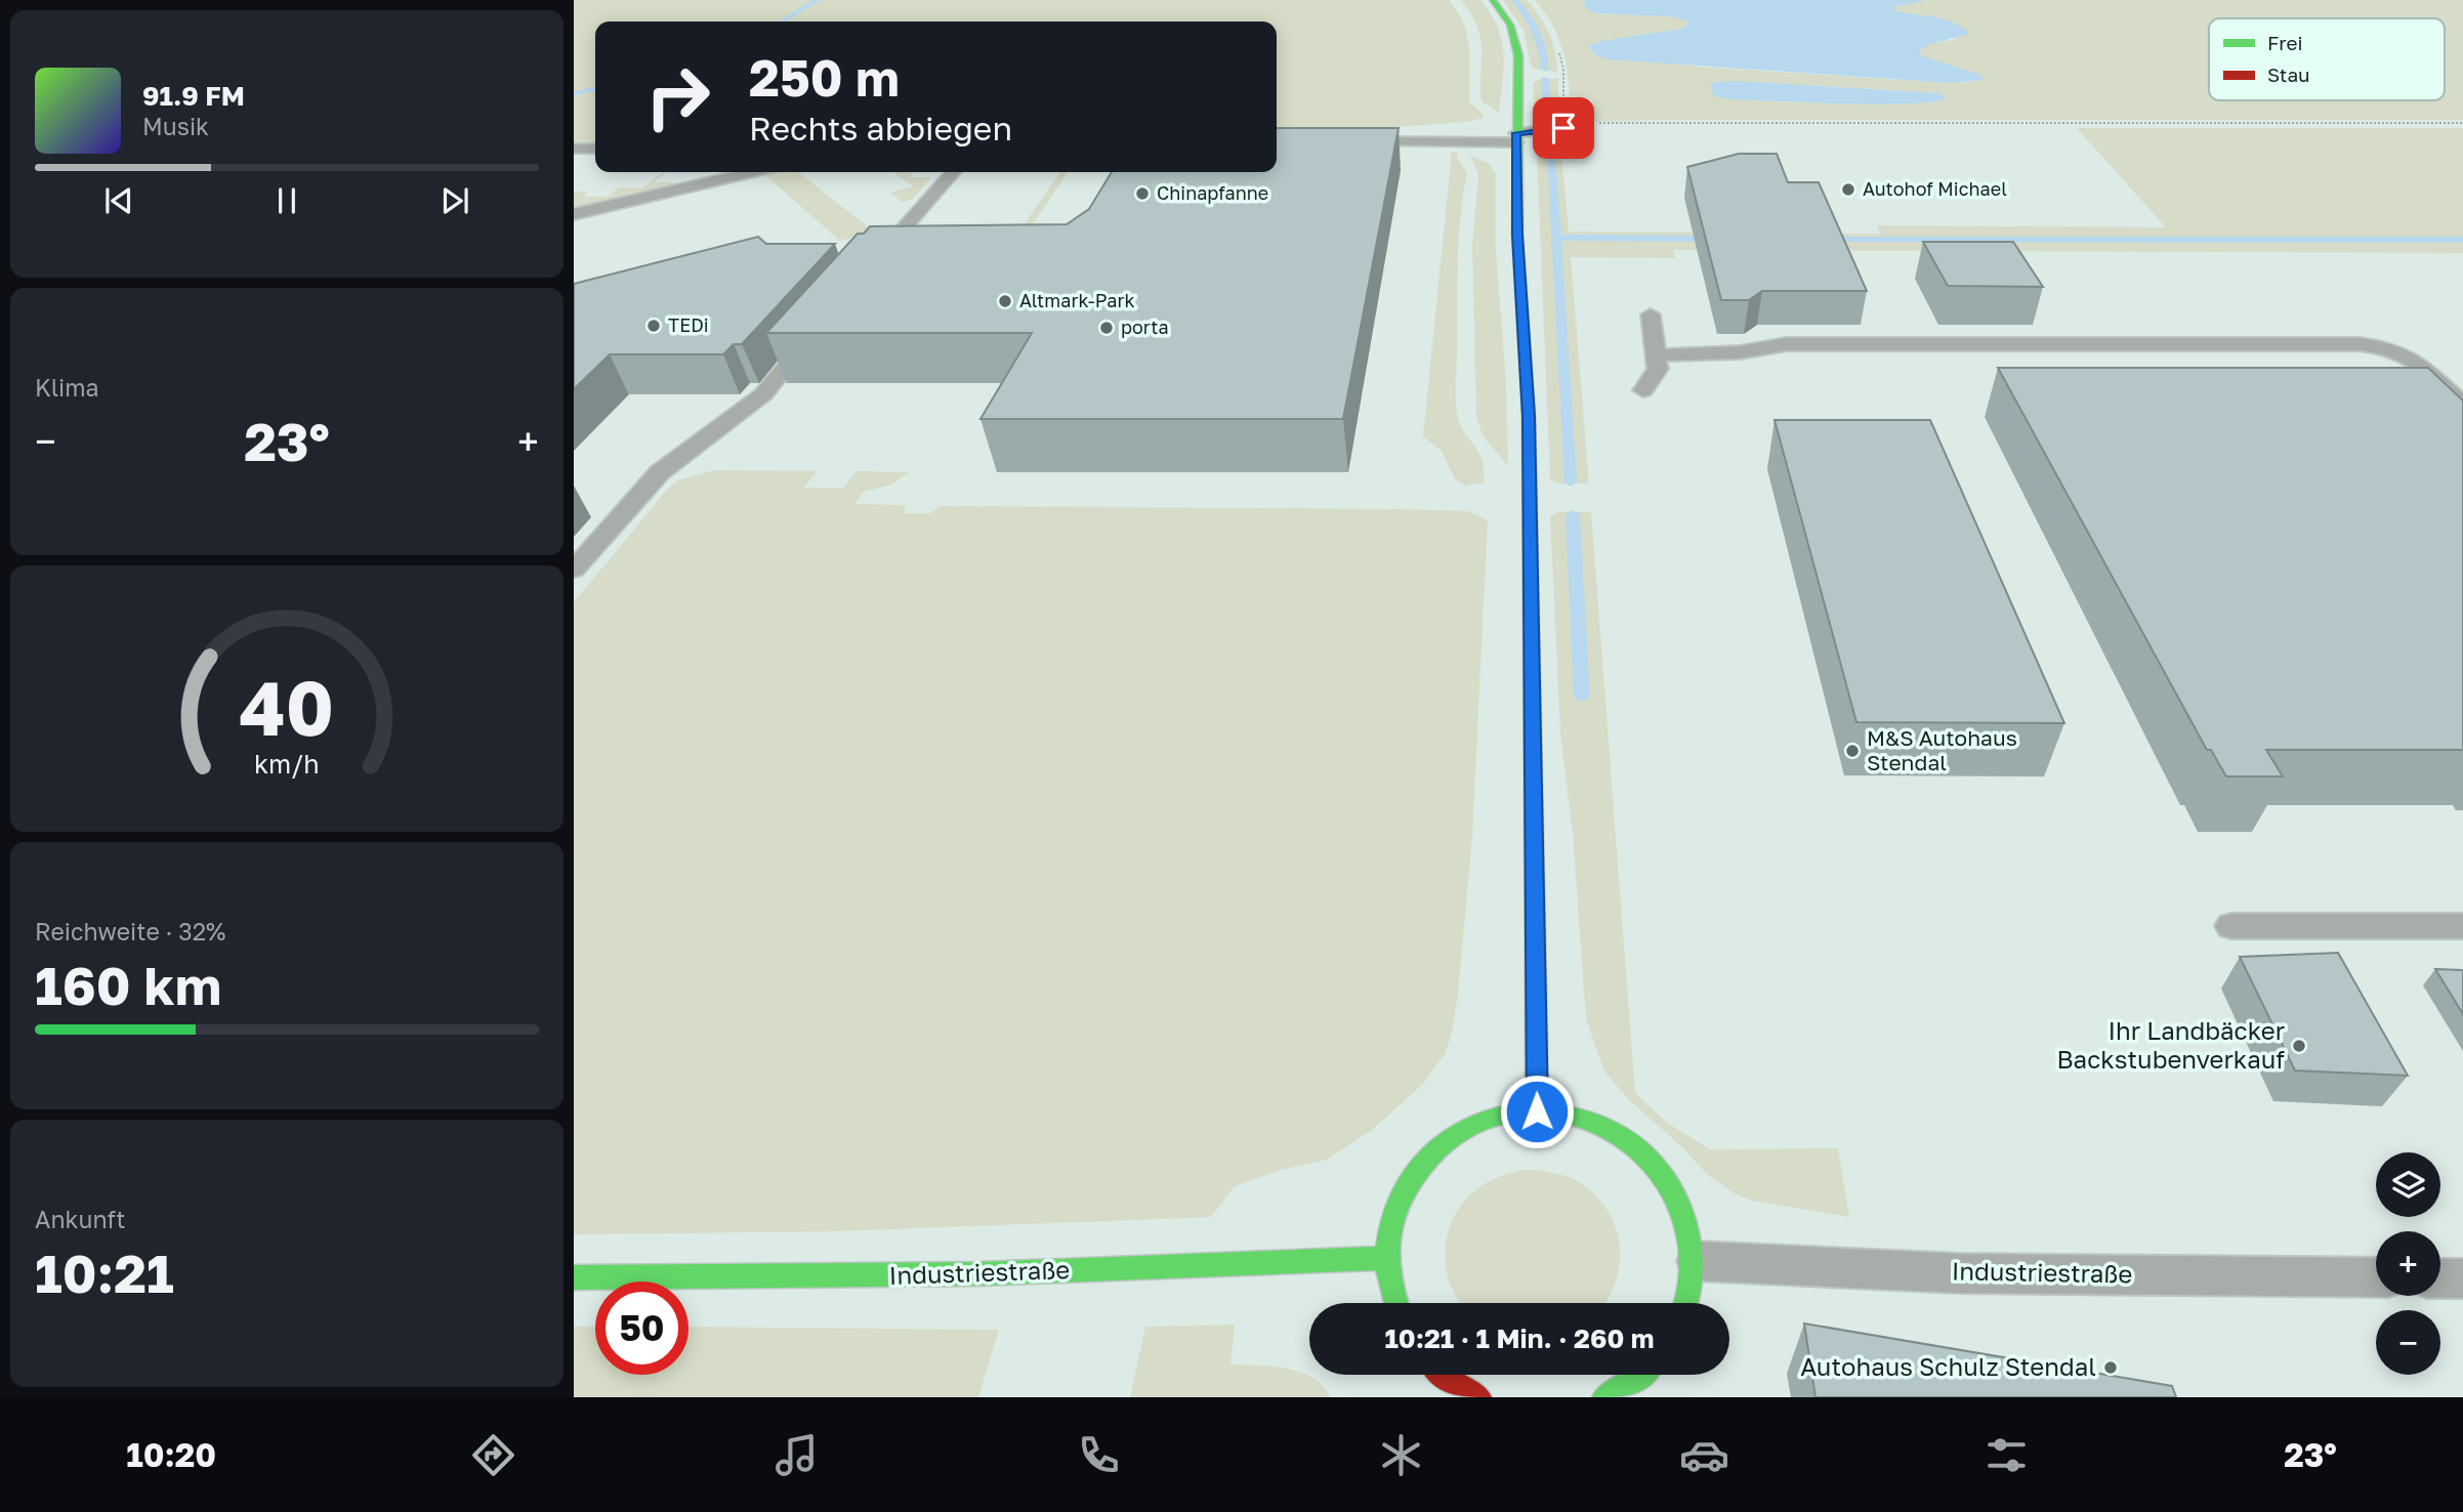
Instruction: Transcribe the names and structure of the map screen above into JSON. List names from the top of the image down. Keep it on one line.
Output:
{"streets":{"main road":["Industriestraße"]},"places":["Autohof Michael","Chinapfanne","Altmark-Park","TEDi","porta","M&S Autohaus Stendal","Ihr Landbäcker Backstubenverkauf","Autohaus Schulz Stendal"],"legend":["Frei","Stau"],"page":{"turn":["250 m","Rechts abbiegen"],"song":["91.9 FM","Musik"],"tile":["Klima",["Reichweite · 32%","160 km"],["Ankunft","10:21"]],"heat":["−","23°","+"],"map_buttons":["+","−"],"limit":"50","trip":"10:21 · 1 Min. · 260 m","tabs":["10:20","23°"],"gauge":["40","km/h"]}}
